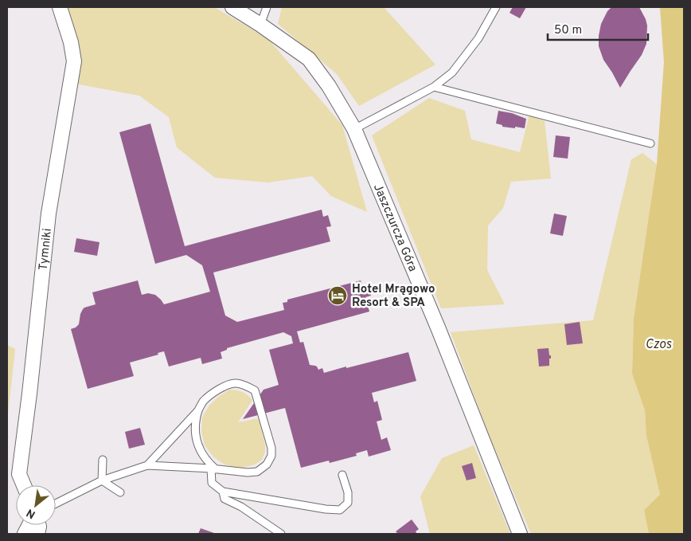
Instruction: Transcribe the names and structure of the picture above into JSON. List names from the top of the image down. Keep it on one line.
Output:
{"streets":{"street":["Jaszczurcza Góra","Tymniki"]},"water":["Czos"],"places":{"hotel":["Hotel Mrągowo Resort & SPA"]},"scale_bar":"50 m","north":"bottom left"}
